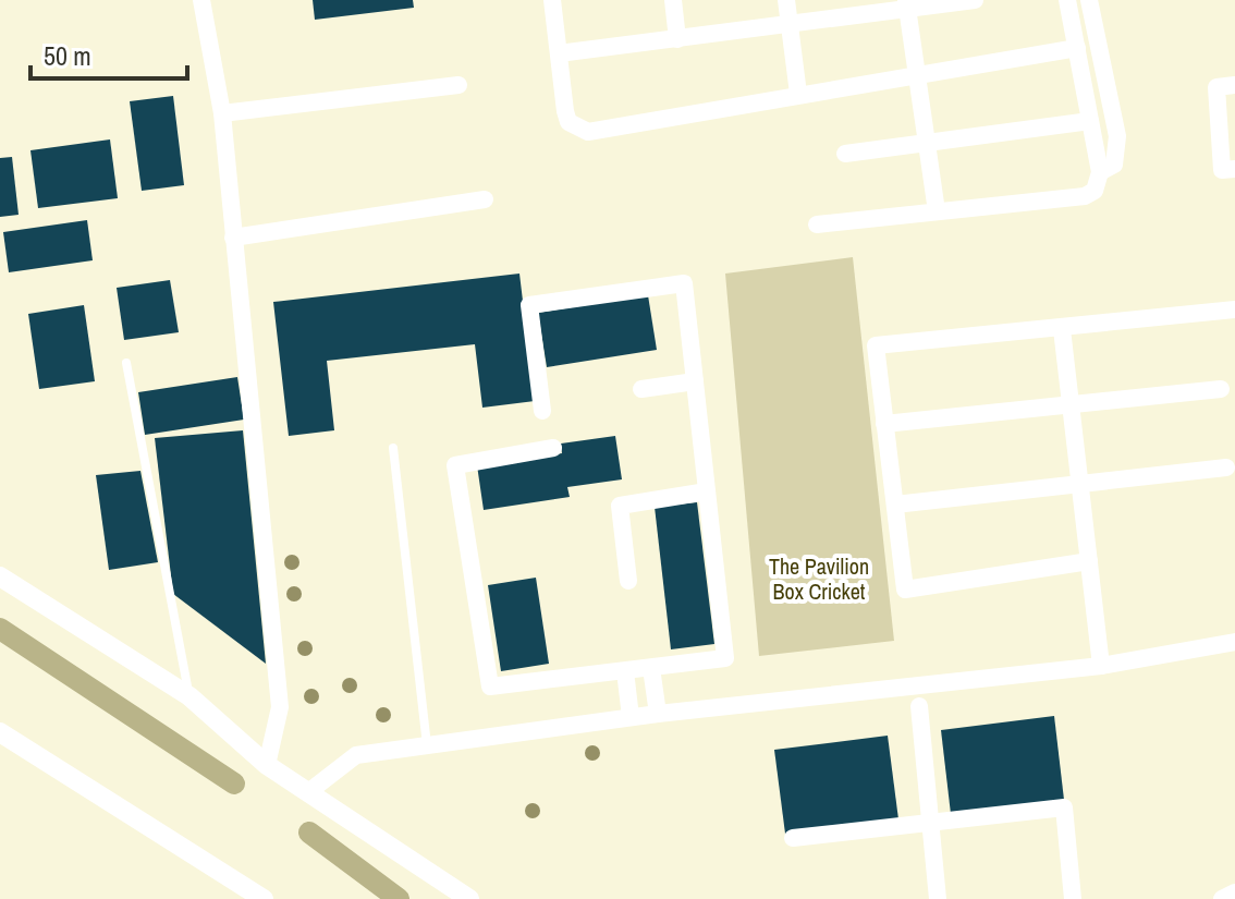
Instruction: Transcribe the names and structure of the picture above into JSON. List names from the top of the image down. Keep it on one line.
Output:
{"parks":["The Pavilion Box Cricket"],"scale_bar":"50 m"}
